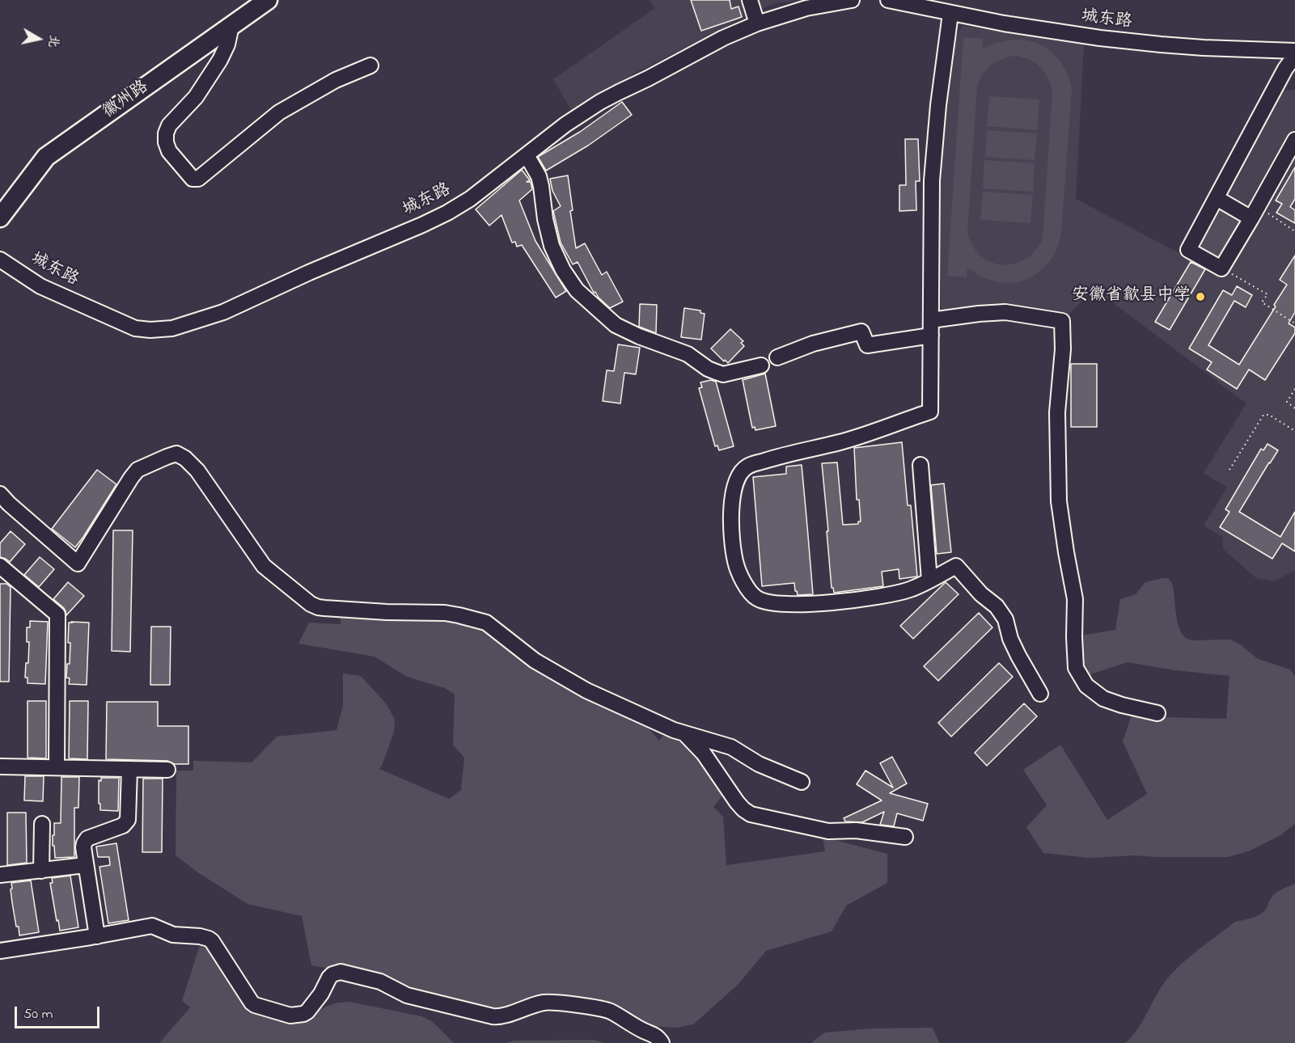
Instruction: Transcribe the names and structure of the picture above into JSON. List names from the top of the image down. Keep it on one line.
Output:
{"streets":{"main road":["徽州路"],"street":["城东路"]},"places":["安徽省歙县中学"],"scale_bar":"50 m","north":"right"}
